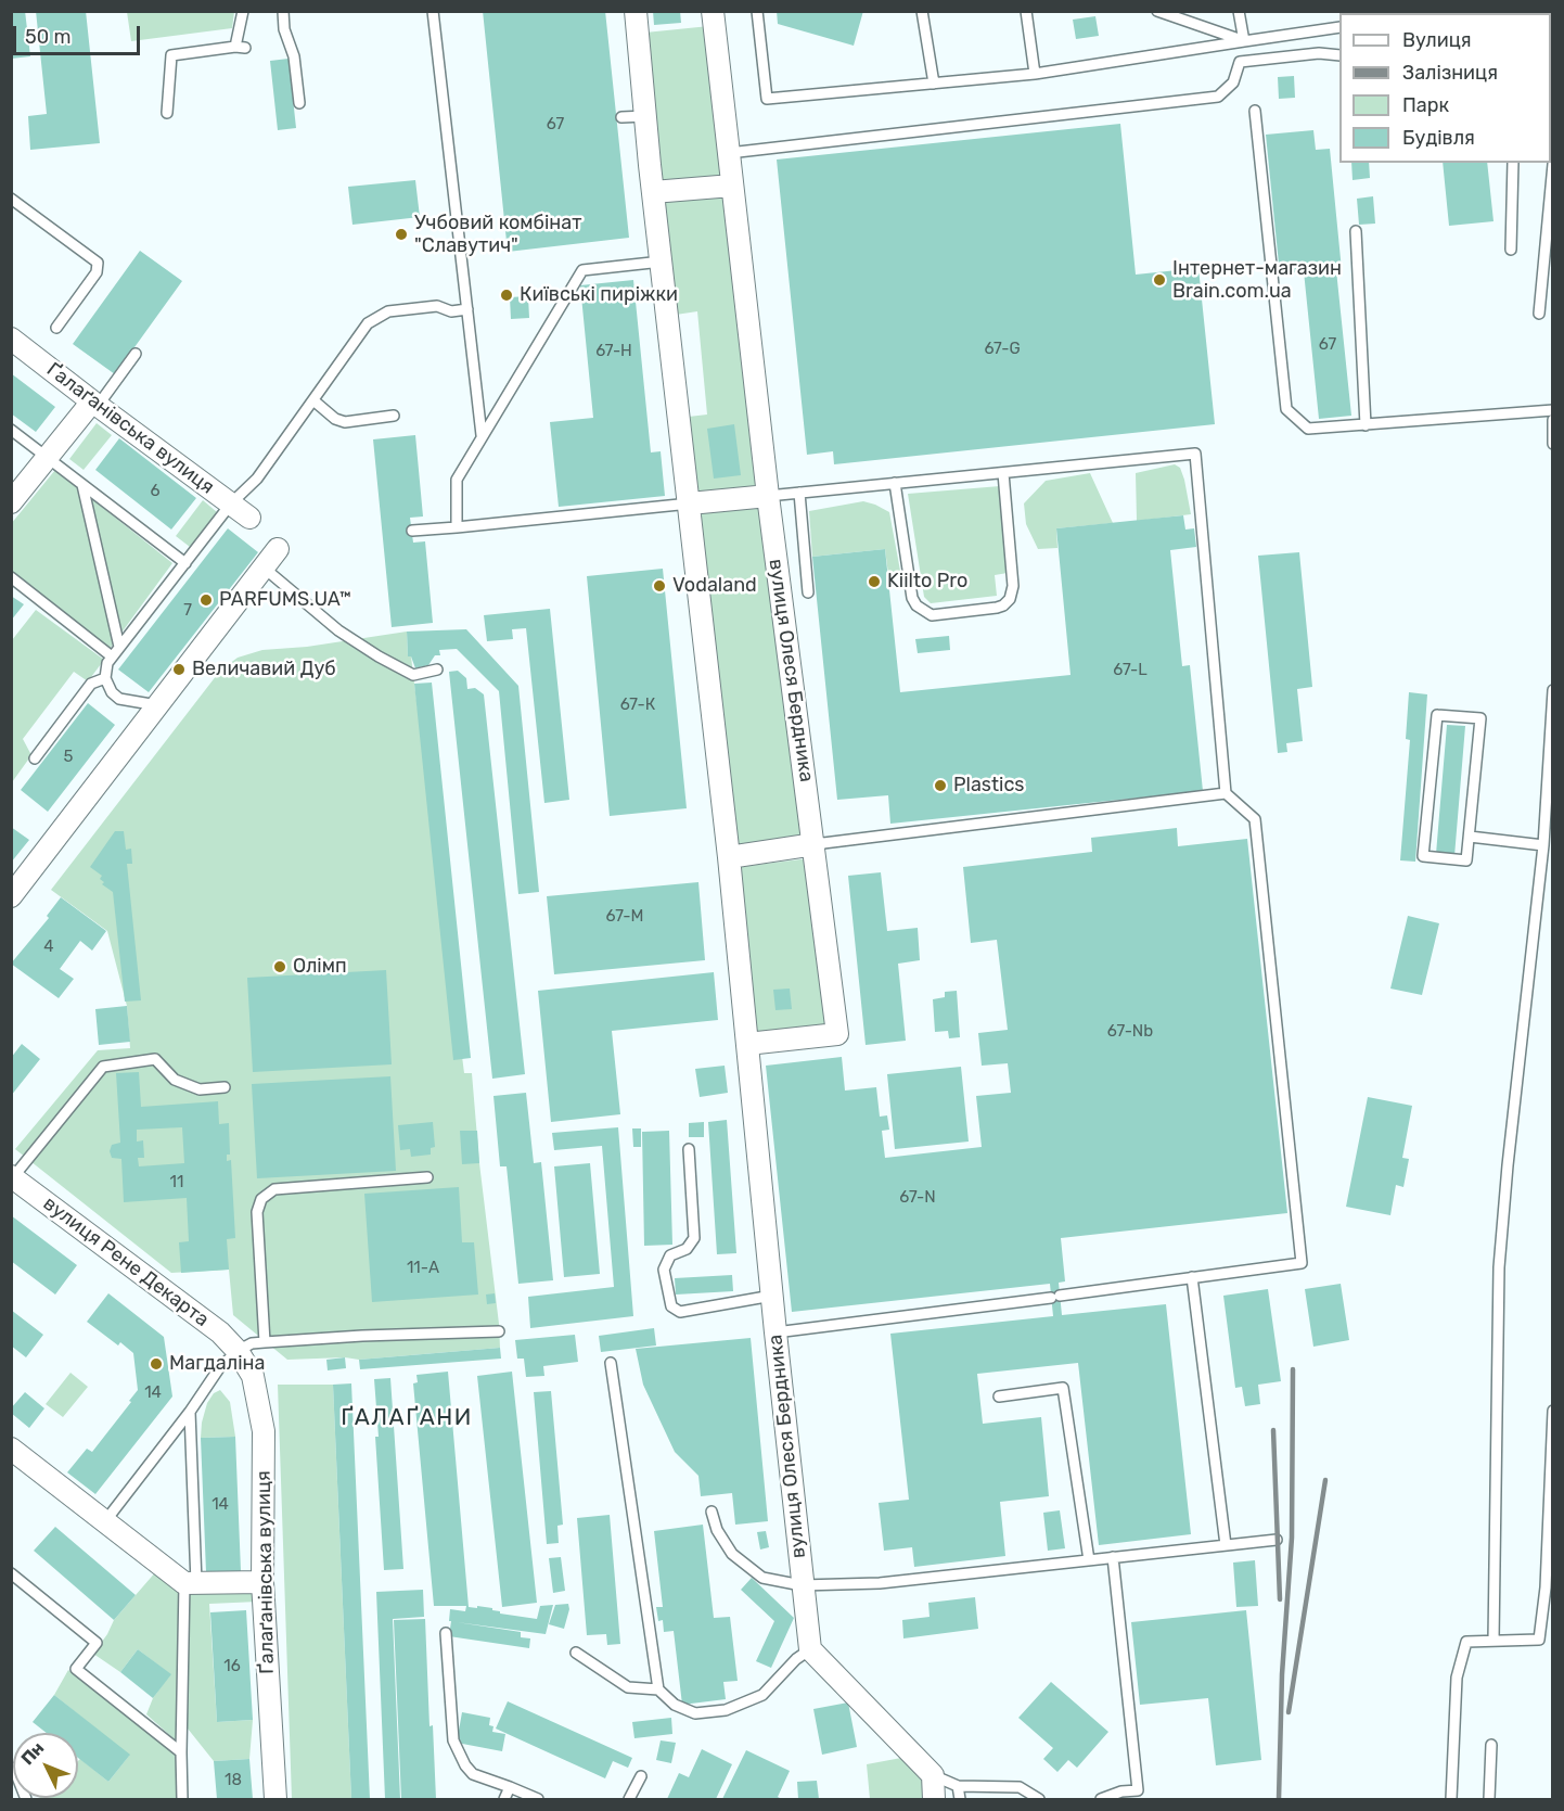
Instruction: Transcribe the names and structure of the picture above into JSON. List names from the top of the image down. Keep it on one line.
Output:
{"streets":{"street":["Ґалаґанівська вулиця","вулиця Олеся Бердника","вулиця Рене Декарта"]},"crossings":[["Ґалаґанівська вулиця","вулиця Рене Декарта"]],"districts":["ҐАЛАҐАНИ"],"places":["Учбовий комбінат \"Славутич\"","Інтернет-магазин Brain.com.ua","Київські пиріжки","Kiilto Pro","Vodaland","PARFUMS.UA™","Величавий Дуб","Plastics","Олімп","Магдаліна"],"house_numbers":["67","67","67-G","67-Н","6","7","67-L","67-К","5","67-М","4","67-Nb","11","67-N","11-А","14","14","16","18"],"legend":["Вулиця","Залізниця","Парк","Будівля"],"scale_bar":"50 m","north":"top left"}
